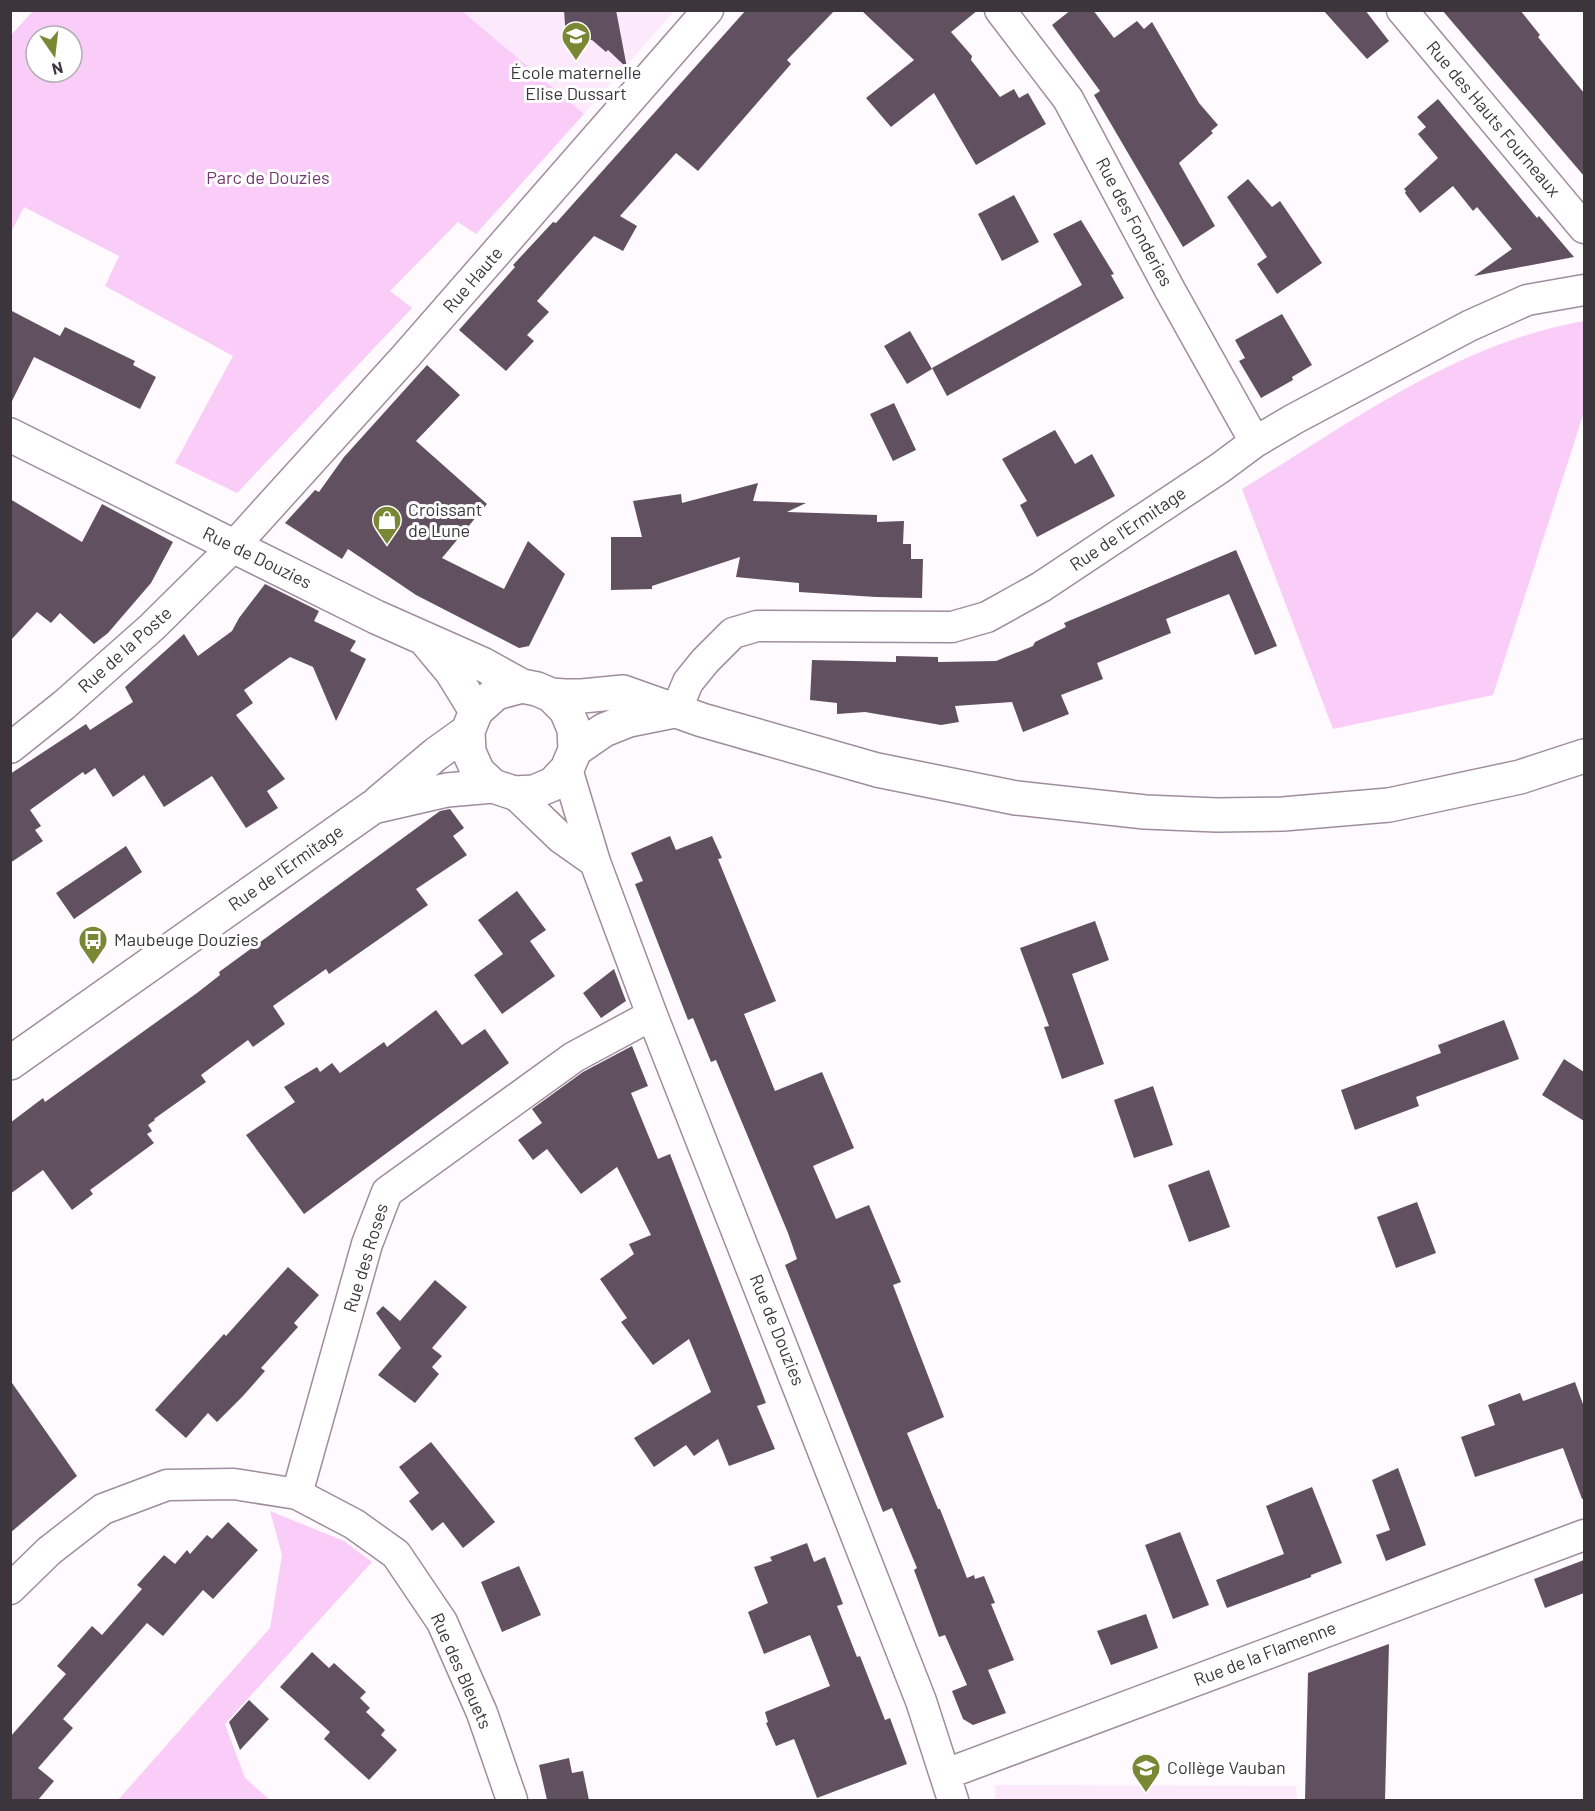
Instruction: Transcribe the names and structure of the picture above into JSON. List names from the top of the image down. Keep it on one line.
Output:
{"streets":{"main road":["Rue de l'Ermitage","Rue de Douzies"],"street":["Rue des Hauts Fourneaux","Rue des Fonderies","Rue Haute","Rue de la Poste","Rue des Roses","Rue de la Flamenne","Rue des Bleuets"]},"crossings":[["Rue des Fonderies","Rue de l'Ermitage"],["Rue Haute","Rue de Douzies"],["Rue Haute","Rue de la Poste"],["Rue de l'Ermitage","Rue de Douzies"],["Rue de Douzies","Rue de la Poste"],["Rue de Douzies","Rue des Roses"],["Rue de Douzies","Rue de la Flamenne"],["Rue des Roses","Rue des Bleuets"]],"parks":["Parc de Douzies"],"places":{"school or university":["École maternelle Elise Dussart","Collège Vauban"],"shop":["Croissant de Lune"],"bus stop":["Maubeuge Douzies"]},"north":"bottom"}
